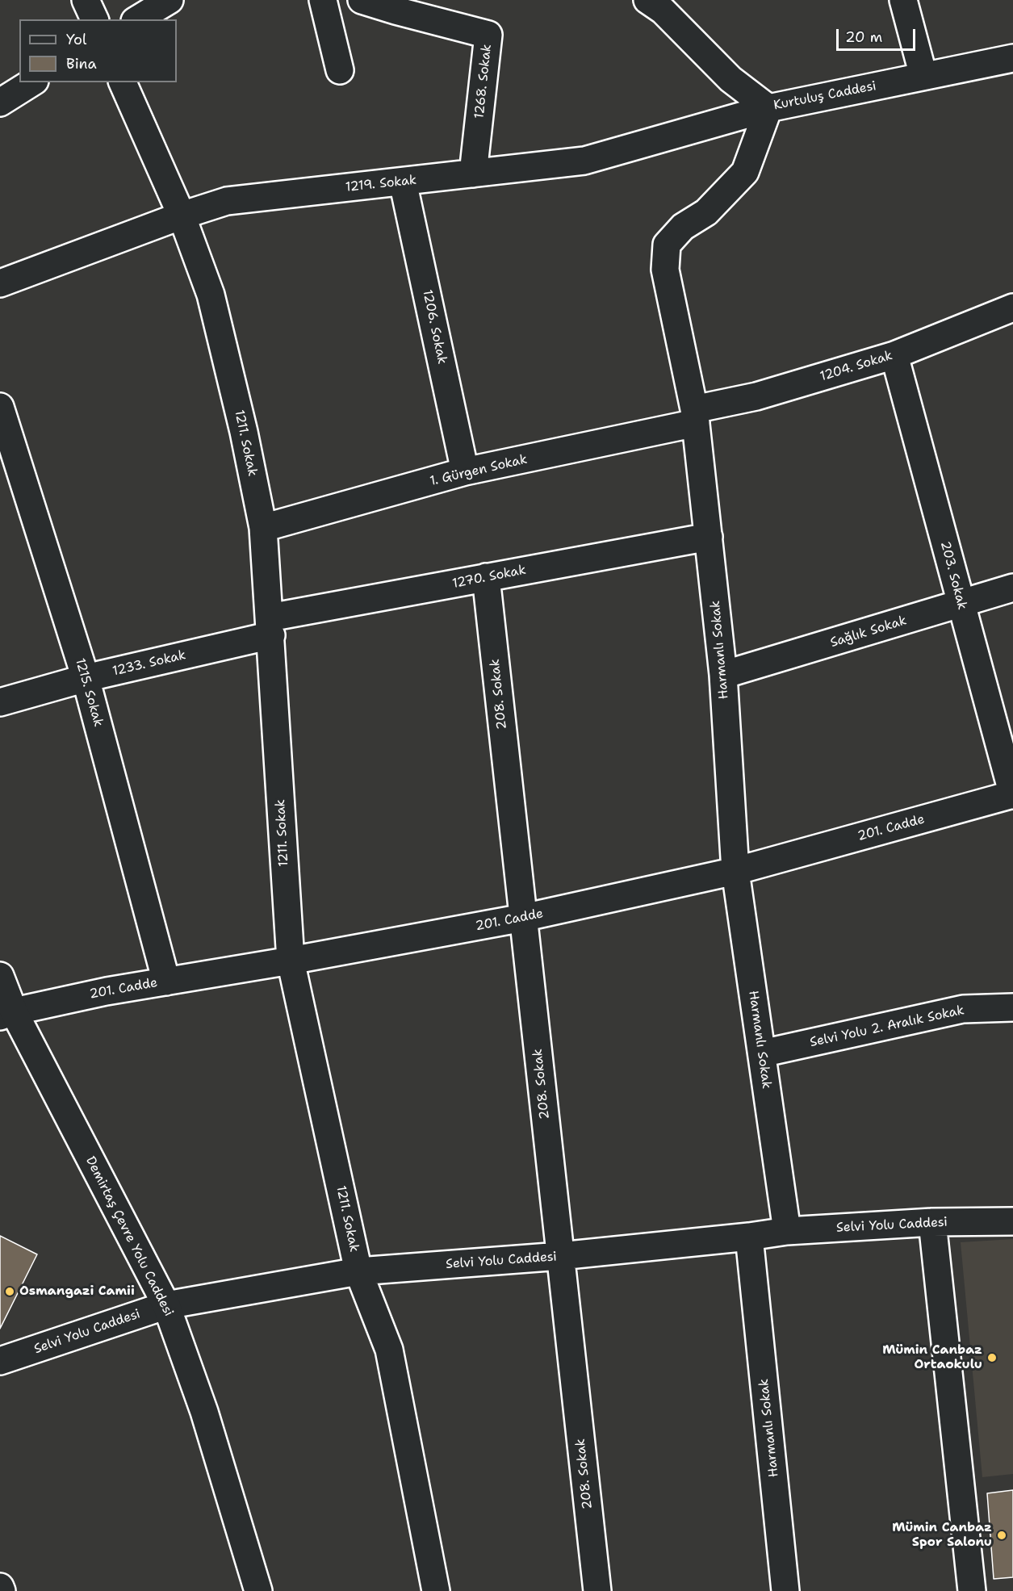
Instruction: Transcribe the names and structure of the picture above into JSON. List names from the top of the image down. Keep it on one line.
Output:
{"streets":{"street":["1268. Sokak","Kurtuluş Caddesi","1219. Sokak","1206. Sokak","1204. Sokak","1211. Sokak","1. Gürgen Sokak","203. Sokak","1270. Sokak","Sağlık Sokak","Harmanlı Sokak","1233. Sokak","1215. Sokak","208. Sokak","201. Cadde","Selvi Yolu 2. Aralık Sokak","Selvi Yolu Caddesi","Demirtaş Çevre Yolu Caddesi"]},"crossings":[["1268. Sokak","1219. Sokak"],["Kurtuluş Caddesi","1219. Sokak"],["Kurtuluş Caddesi","Harmanlı Sokak"],["1219. Sokak","1206. Sokak"],["1219. Sokak","1211. Sokak"],["1219. Sokak","Harmanlı Sokak"],["1206. Sokak","1. Gürgen Sokak"],["1204. Sokak","1. Gürgen Sokak"],["1204. Sokak","203. Sokak"],["1204. Sokak","Harmanlı Sokak"],["1211. Sokak","1. Gürgen Sokak"],["1211. Sokak","1270. Sokak"],["1211. Sokak","1233. Sokak"],["1211. Sokak","201. Cadde"],["1211. Sokak","Selvi Yolu Caddesi"],["1. Gürgen Sokak","Harmanlı Sokak"],["203. Sokak","Sağlık Sokak"],["203. Sokak","201. Cadde"],["1270. Sokak","Harmanlı Sokak"],["1270. Sokak","1233. Sokak"],["1270. Sokak","208. Sokak"],["Sağlık Sokak","Harmanlı Sokak"],["Harmanlı Sokak","201. Cadde"],["Harmanlı Sokak","Selvi Yolu 2. Aralık Sokak"],["Harmanlı Sokak","Selvi Yolu Caddesi"],["1233. Sokak","1215. Sokak"],["1215. Sokak","201. Cadde"],["208. Sokak","201. Cadde"],["208. Sokak","Selvi Yolu Caddesi"],["201. Cadde","Demirtaş Çevre Yolu Caddesi"],["Selvi Yolu Caddesi","Demirtaş Çevre Yolu Caddesi"]],"places":["Osmangazi Camii","Mümin Canbaz Ortaokulu","Mümin Canbaz Spor Salonu"],"legend":["Yol","Bina"],"scale_bar":"20 m"}
